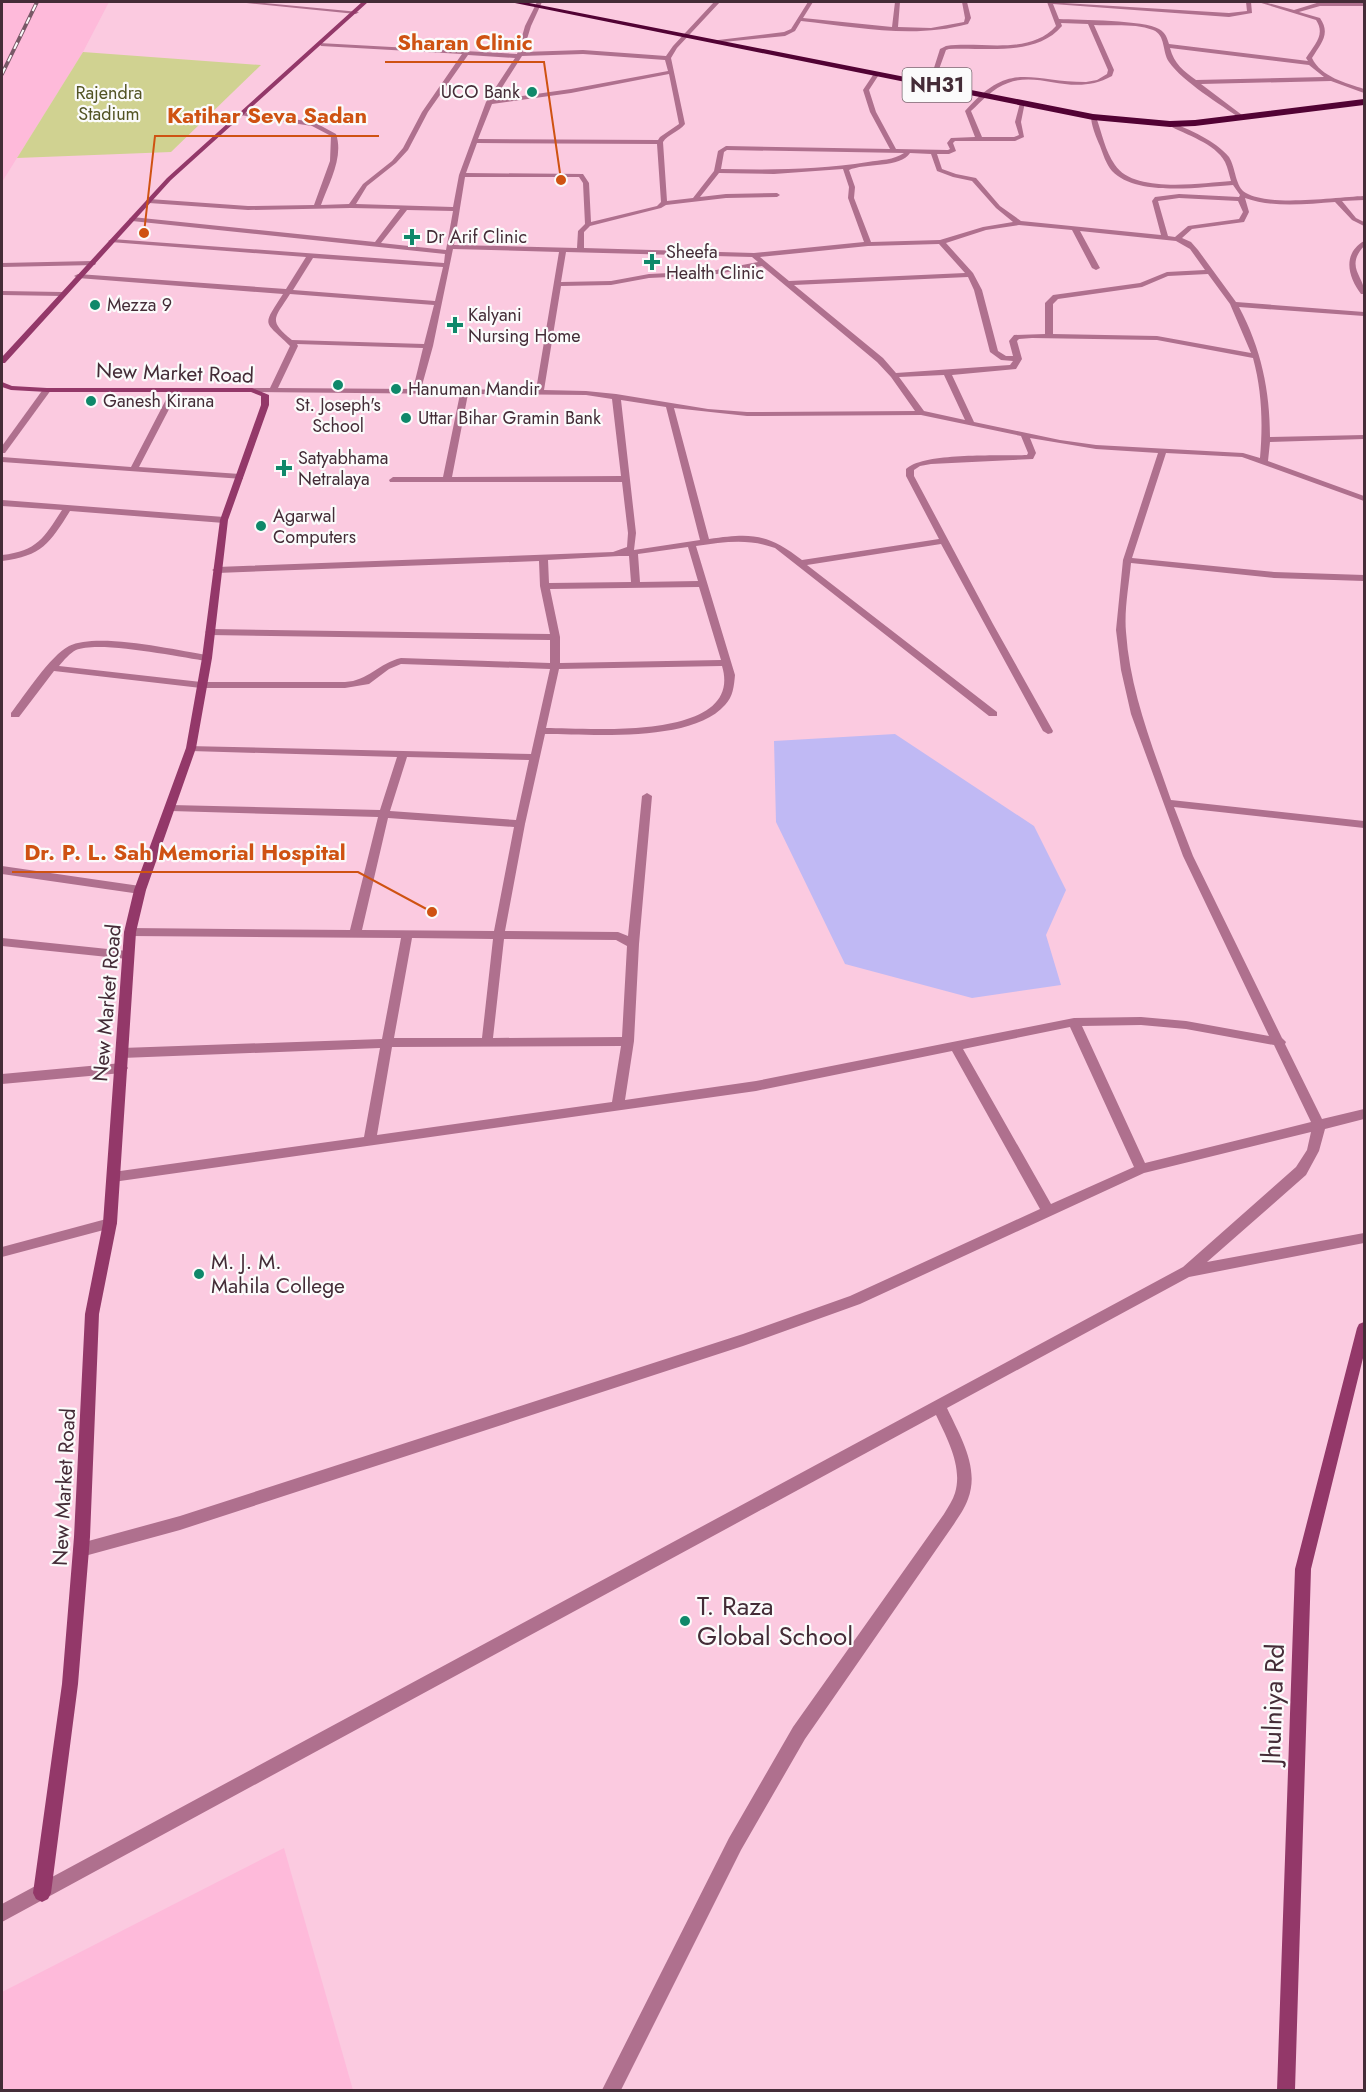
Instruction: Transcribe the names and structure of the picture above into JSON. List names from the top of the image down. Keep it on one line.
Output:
{"streets":{"highway":["NH31"],"street":["New Market Road","Jhulniya Rd"]},"parks":["Rajendra Stadium"],"places":{"other":["UCO Bank","Sharan Clinic","Katihar Seva Sadan","Mezza 9","St. Joseph's School","Hanuman Mandir","Ganesh Kirana","Uttar Bihar Gramin Bank","Agarwal Computers","Dr. P. L. Sah Memorial Hospital","M. J. M. Mahila College","T. Raza Global School"],"health":["Dr Arif Clinic","Sheefa Health Clinic","Kalyani Nursing Home","Satyabhama Netralaya"]}}
